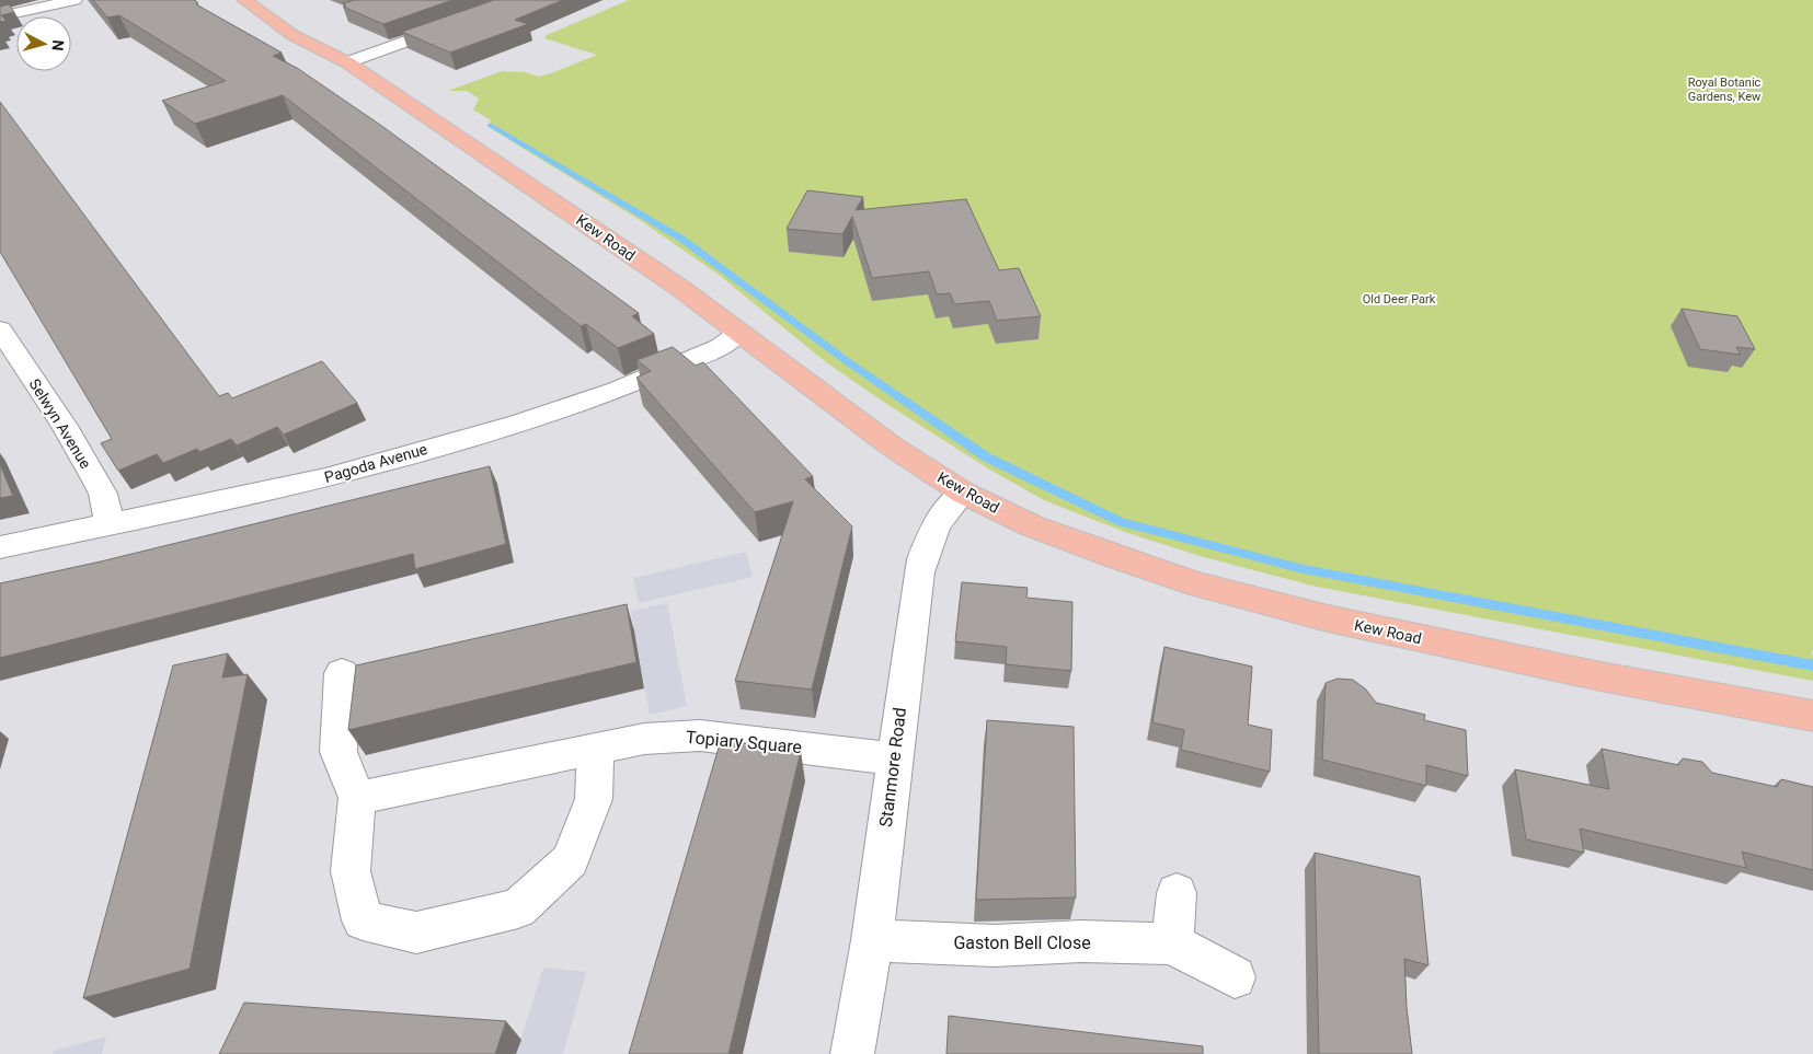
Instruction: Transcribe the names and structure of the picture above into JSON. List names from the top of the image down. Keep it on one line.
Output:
{"streets":{"main road":["Kew Road"],"street":["Selwyn Avenue","Pagoda Avenue","Topiary Square","Stanmore Road","Gaston Bell Close"]},"crossings":[["Kew Road","Pagoda Avenue"],["Kew Road","Stanmore Road"],["Selwyn Avenue","Pagoda Avenue"],["Topiary Square","Stanmore Road"],["Stanmore Road","Gaston Bell Close"]],"parks":["Royal Botanic Gardens, Kew","Old Deer Park"],"north":"right"}
